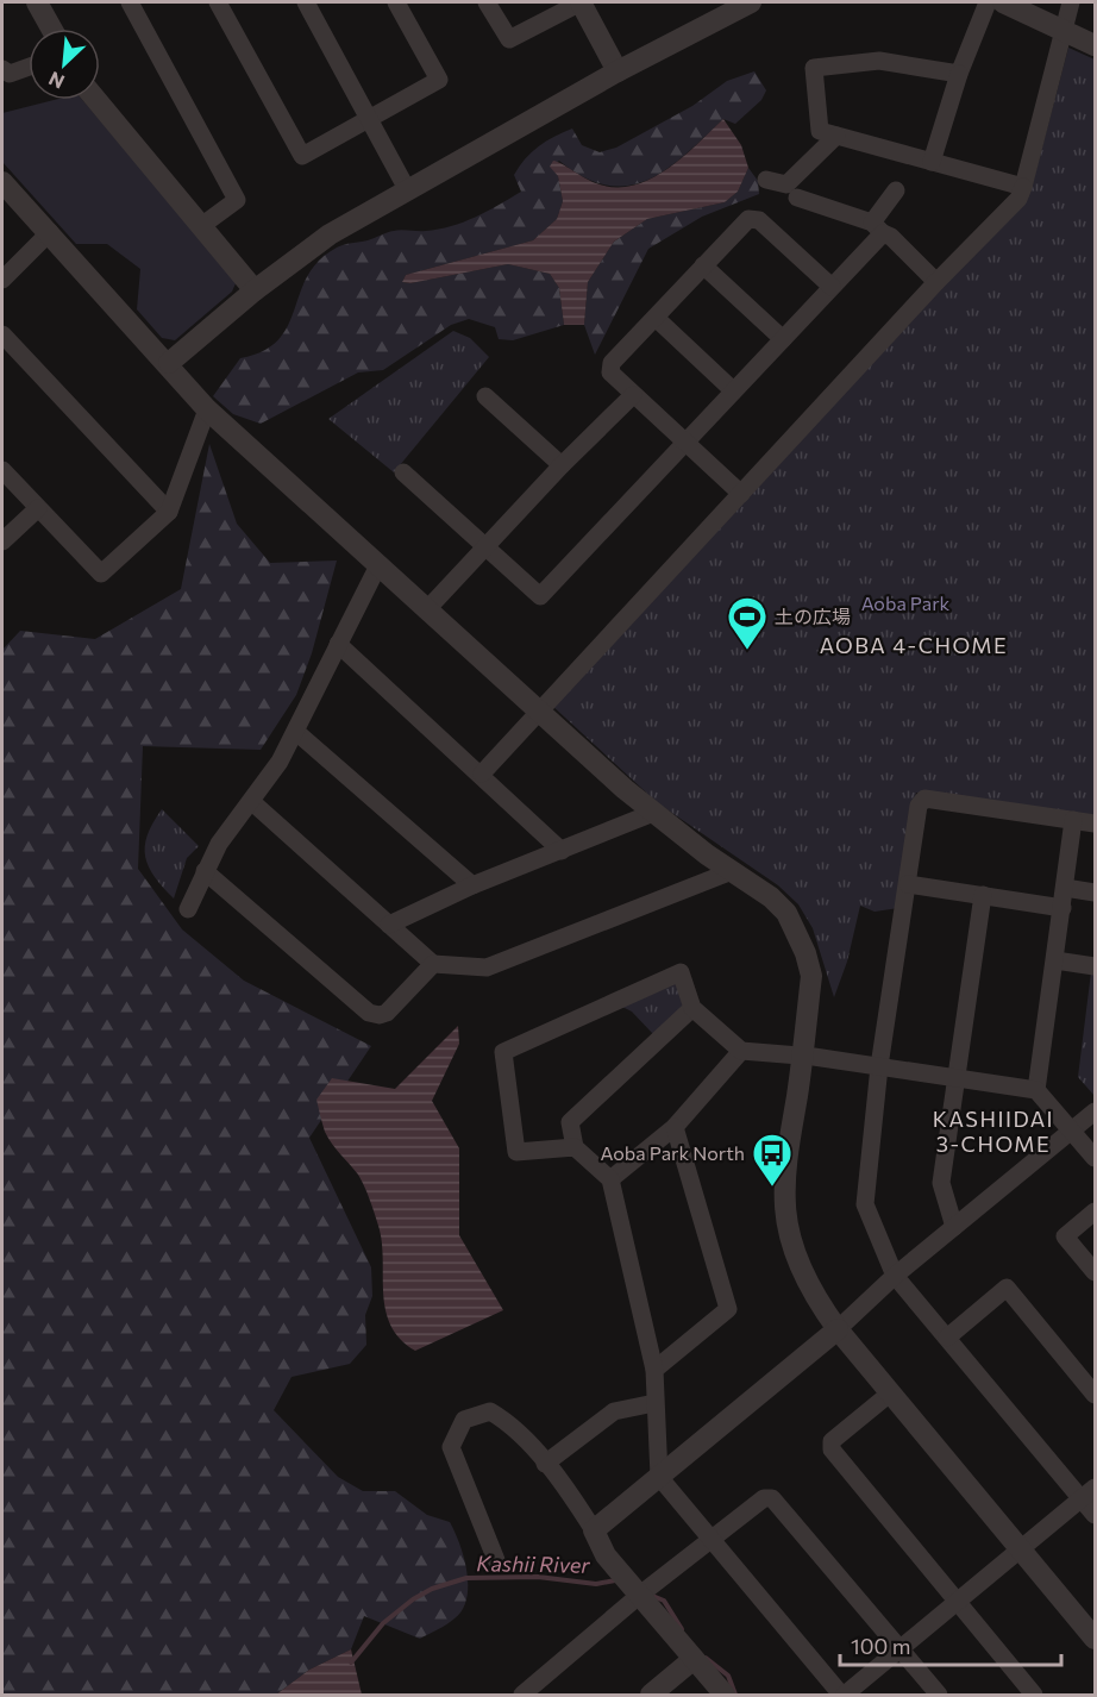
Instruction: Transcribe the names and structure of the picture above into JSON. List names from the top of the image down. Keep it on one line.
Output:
{"districts":["AOBA 4-CHOME","KASHIIDAI 3-CHOME"],"water":["Kashii River"],"parks":["Aoba Park"],"places":{"sports":["土の広場"],"bus stop":["Aoba Park North"]},"scale_bar":"100 m","north":"bottom left"}
